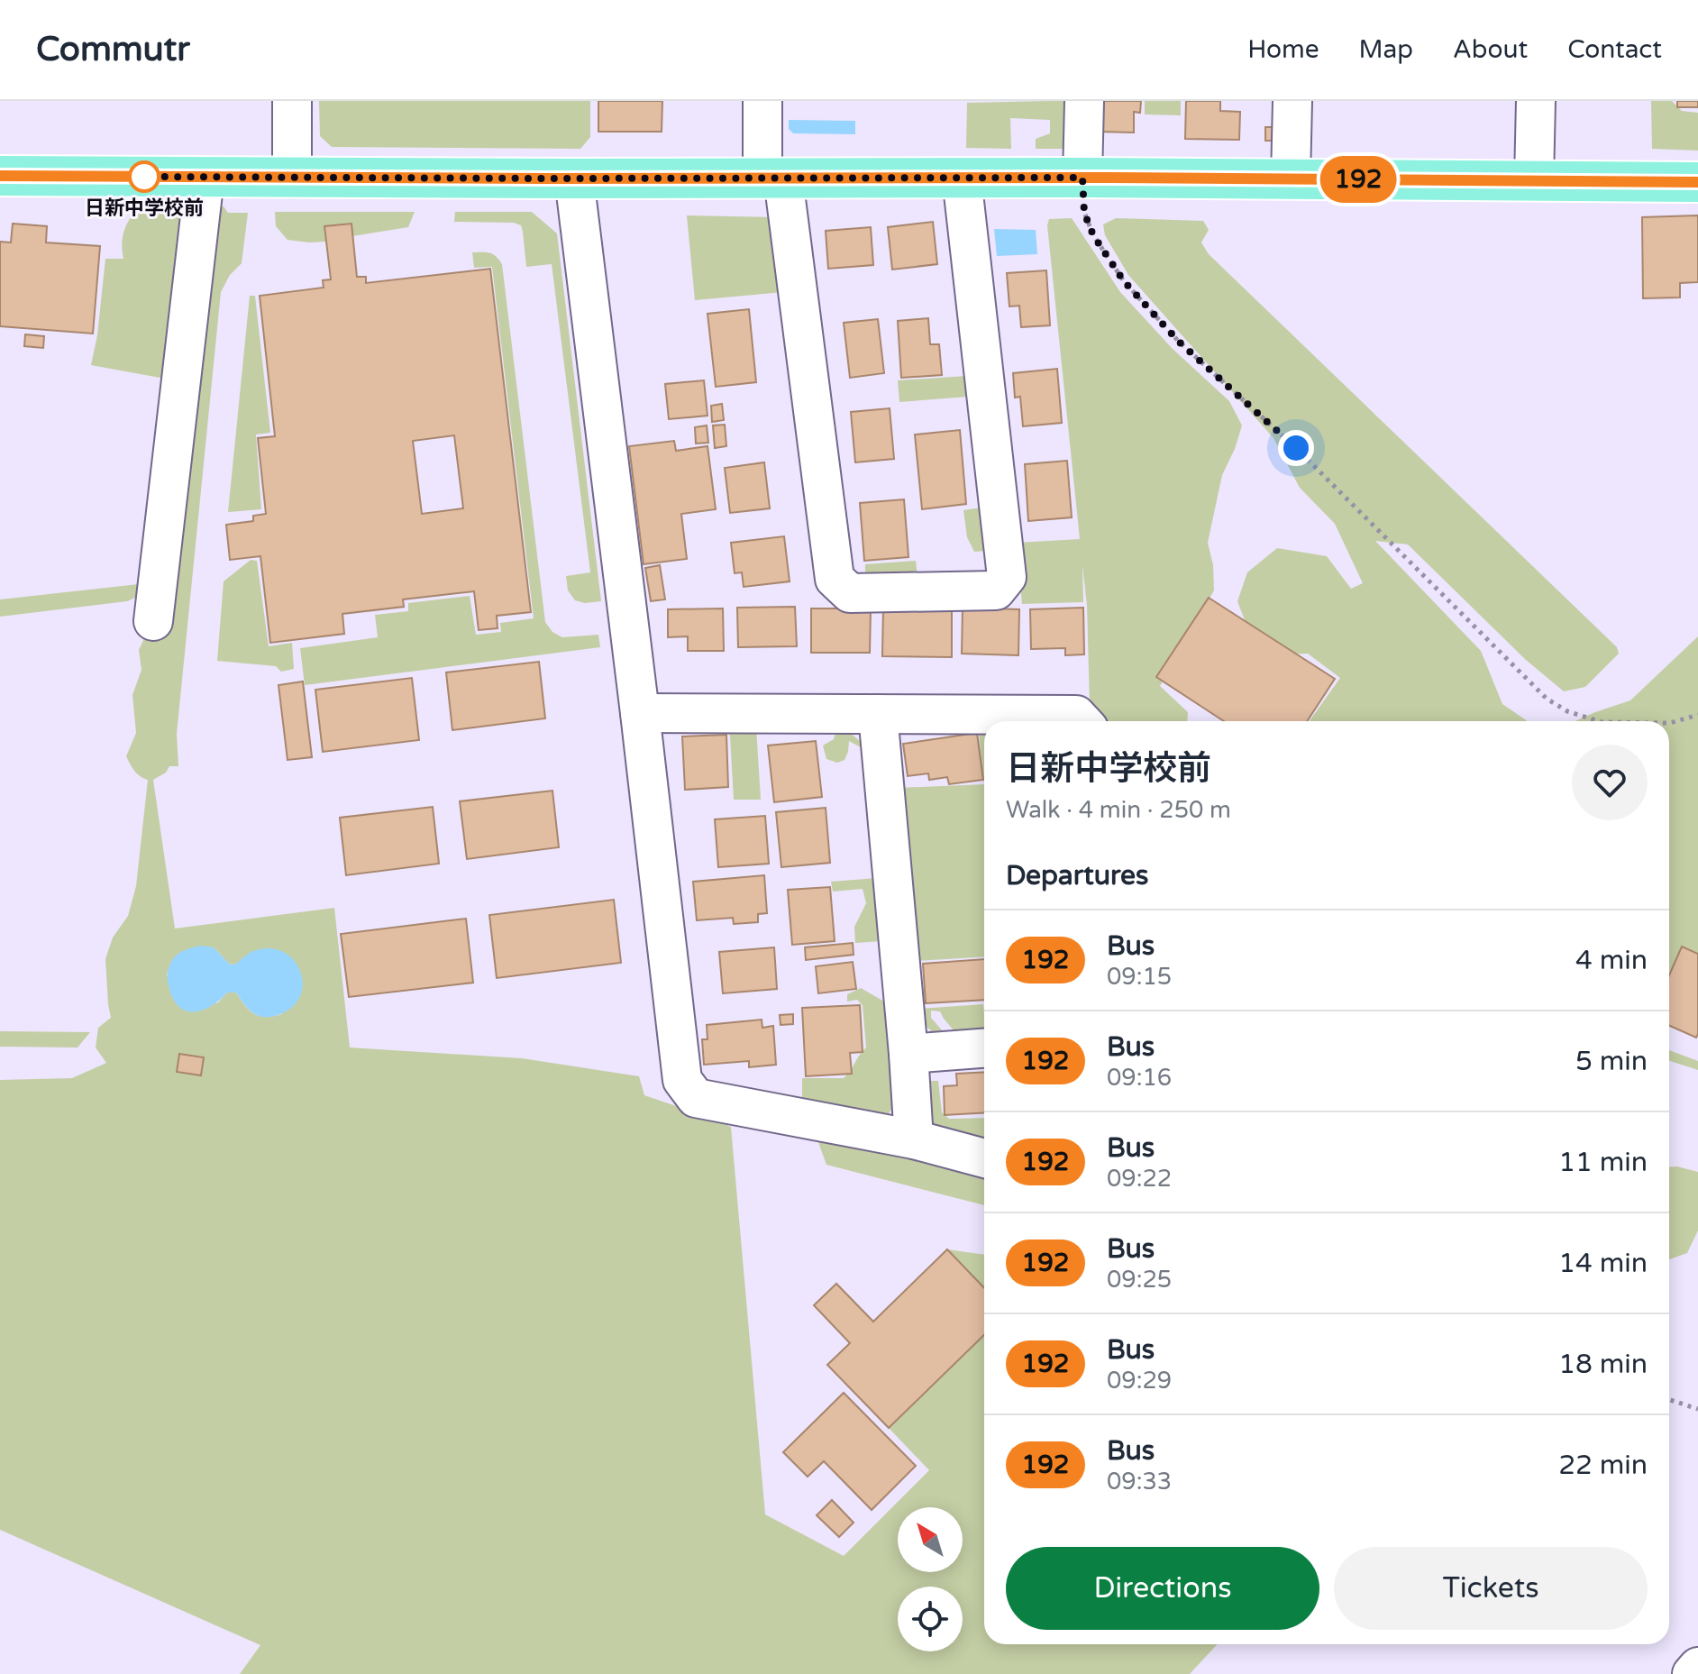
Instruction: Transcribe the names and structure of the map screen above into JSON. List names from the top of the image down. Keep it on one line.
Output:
{"places":["日新中学校前"],"lines":["bus line 192"],"north":"top left","page":{"header":"Commutr","nav":["Home","Map","About","Contact"],"on_map":"192","heading":[["日新中学校前","Walk · 4 min · 250 m"],"Departures"],"list":[{"mark":"192","name":"Bus","note":"09:15","value":"4 min"},{"mark":"192","name":"Bus","note":"09:16","value":"5 min"},{"mark":"192","name":"Bus","note":"09:22","value":"11 min"},{"mark":"192","name":"Bus","note":"09:25","value":"14 min"},{"mark":"192","name":"Bus","note":"09:29","value":"18 min"},{"mark":"192","name":"Bus","note":"09:33","value":"22 min"}],"buttons":["Directions","Tickets"]}}
